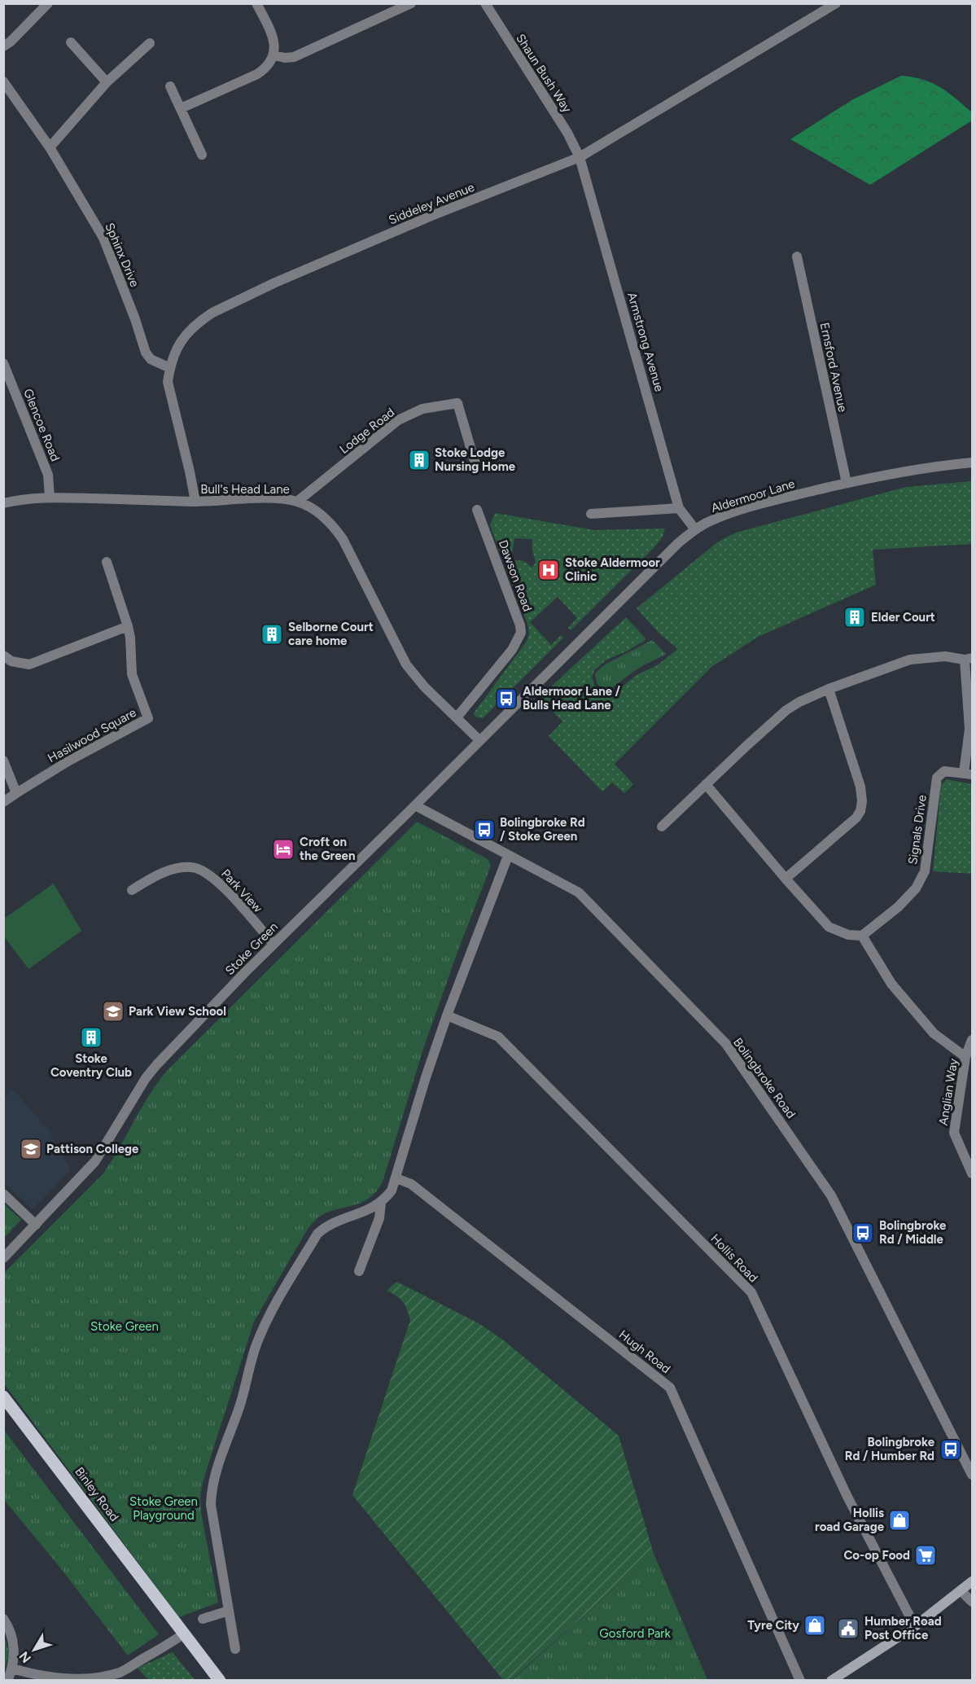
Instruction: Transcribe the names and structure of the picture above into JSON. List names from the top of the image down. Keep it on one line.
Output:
{"streets":{"main road":["Binley Road"],"street":["Shaun Bush Way","Siddeley Avenue","Sphinx Drive","Armstrong Avenue","Ernsford Avenue","Glencoe Road","Lodge Road","Bull's Head Lane","Aldermoor Lane","Dawson Road","Hasilwood Square","Signals Drive","Park View","Stoke Green","Bolingbroke Road","Anglian Way","Hollis Road","Hugh Road"]},"crossings":[["Shaun Bush Way","Siddeley Avenue"],["Shaun Bush Way","Armstrong Avenue"],["Siddeley Avenue","Sphinx Drive"],["Siddeley Avenue","Armstrong Avenue"],["Siddeley Avenue","Bull's Head Lane"],["Armstrong Avenue","Aldermoor Lane"],["Ernsford Avenue","Aldermoor Lane"],["Glencoe Road","Bull's Head Lane"],["Lodge Road","Bull's Head Lane"],["Bull's Head Lane","Aldermoor Lane"],["Bull's Head Lane","Dawson Road"],["Bull's Head Lane","Stoke Green"],["Aldermoor Lane","Stoke Green"],["Park View","Stoke Green"],["Stoke Green","Bolingbroke Road"]],"parks":["Stoke Green","Stoke Green Playground","Gosford Park"],"places":{"building":["Stoke Lodge Nursing Home","Elder Court","Selborne Court care home","Stoke Coventry Club"],"hospital":["Stoke Aldermoor Clinic"],"bus stop":["Aldermoor Lane / Bulls Head Lane","Bolingbroke Rd / Stoke Green","Bolingbroke Rd / Middle","Bolingbroke Rd / Humber Rd"],"hotel":["Croft on the Green"],"school or university":["Park View School","Pattison College"],"shop":["Hollis road Garage","Tyre City"],"supermarket":["Co-op Food"],"public building":["Humber Road Post Office"]},"north":"bottom left"}
